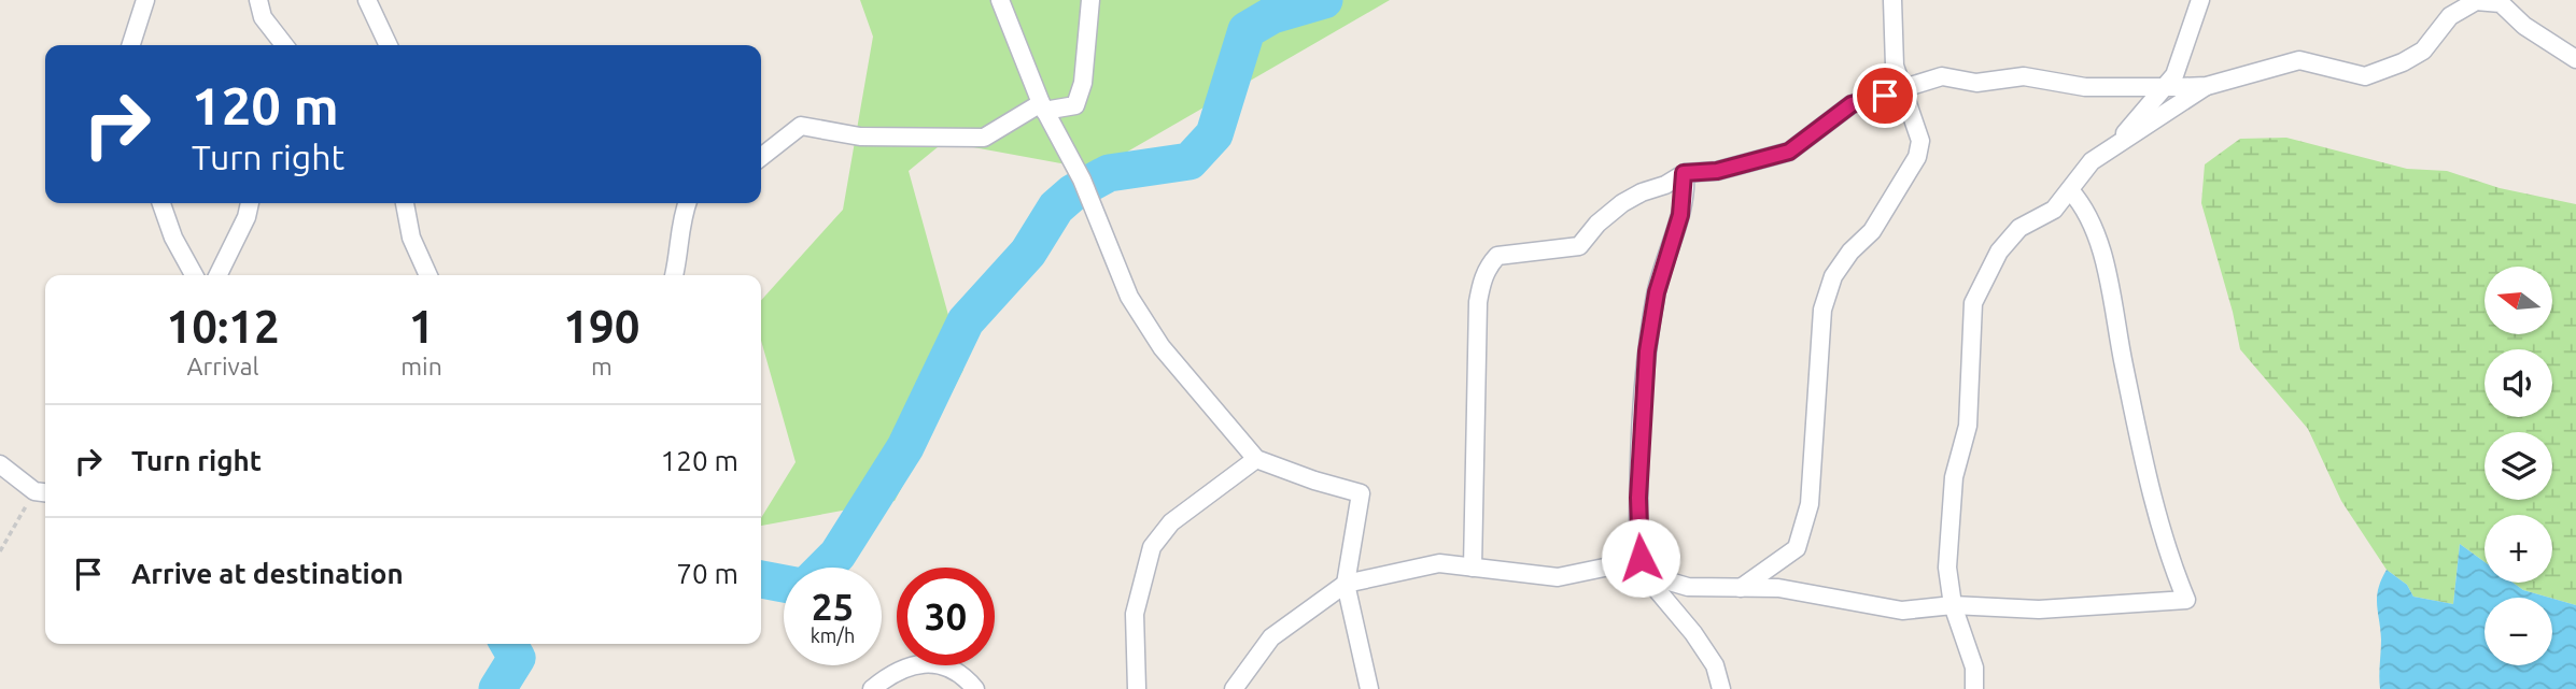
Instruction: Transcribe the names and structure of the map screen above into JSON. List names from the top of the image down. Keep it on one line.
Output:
{"north":"left","page":{"turn":["120 m","Turn right"],"map_buttons":["+","−"],"eta":["10:12","Arrival","1","min","190","m"],"list":[{"name":"Turn right","value":"120 m"},{"name":"Arrive at destination","value":"70 m"}],"speed":"25 km/h","limit":"30"}}
